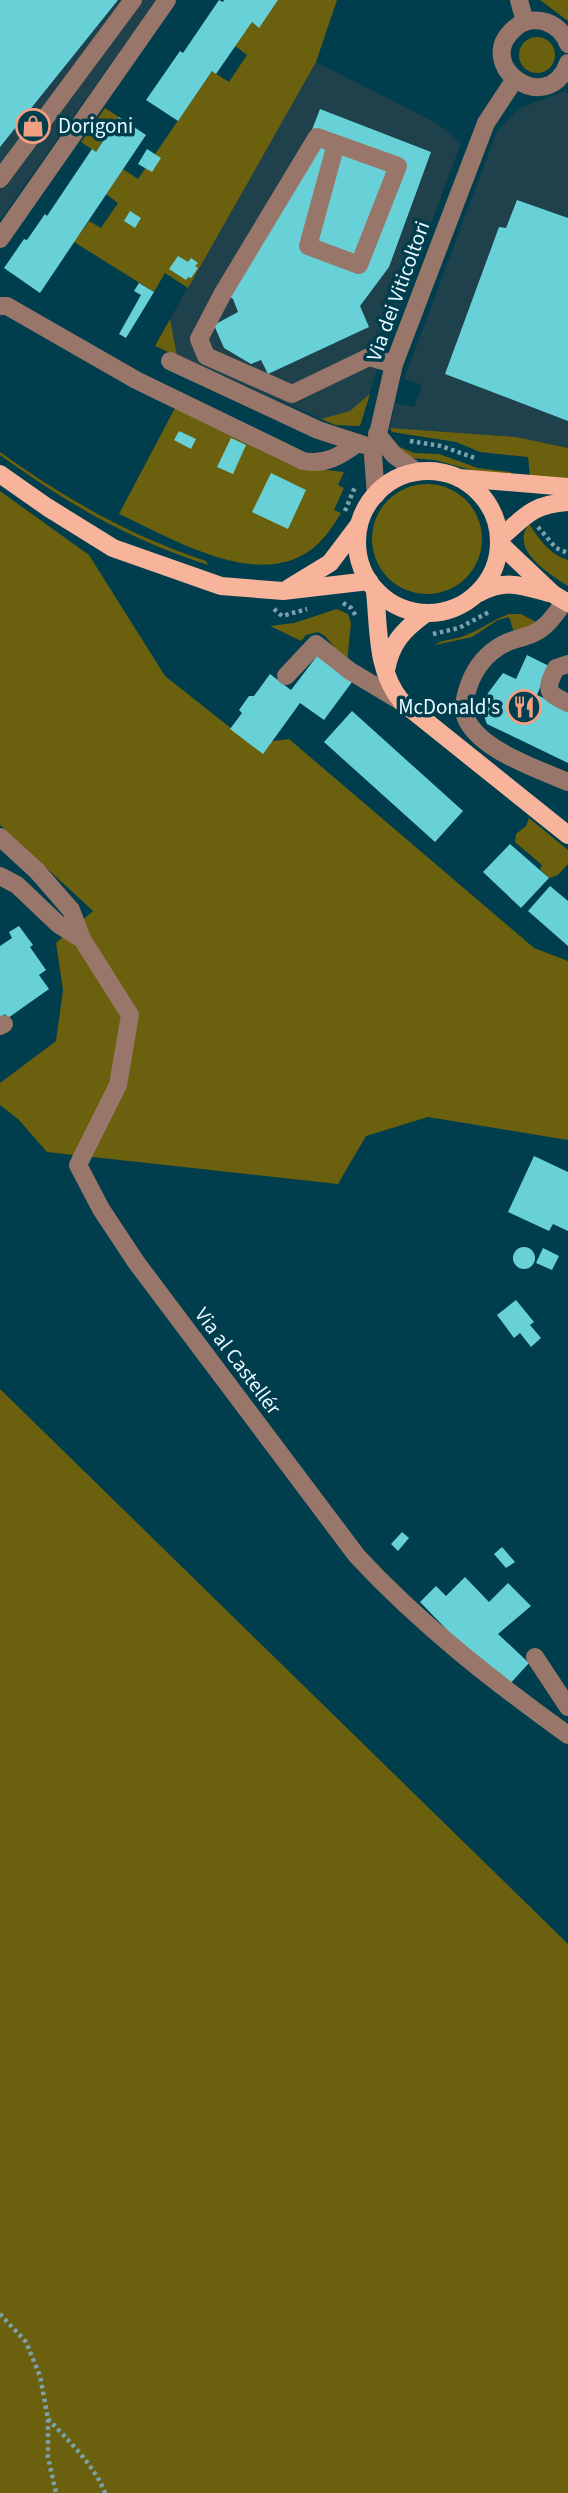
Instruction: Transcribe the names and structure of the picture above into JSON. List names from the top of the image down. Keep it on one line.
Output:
{"streets":{"street":["Via dei Viticoltori","Via al Castellér"]},"places":{"shop":["Dorigoni"],"restaurant":["McDonald's"]}}
